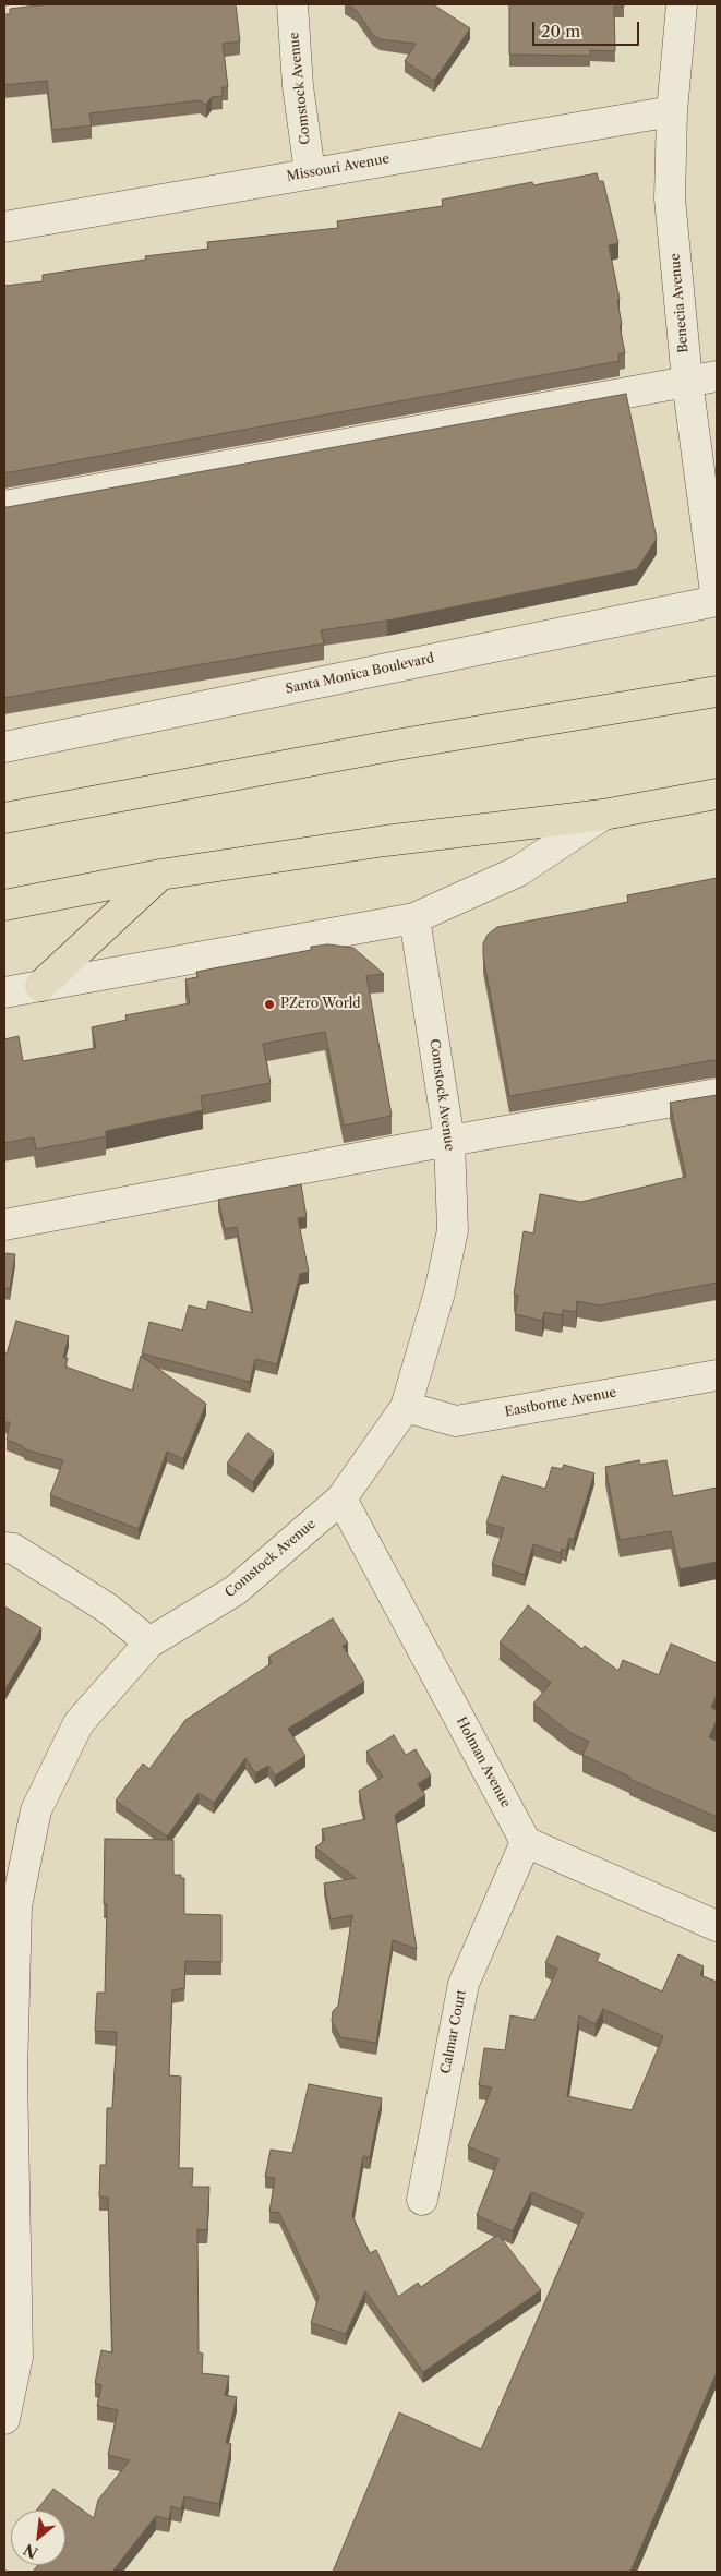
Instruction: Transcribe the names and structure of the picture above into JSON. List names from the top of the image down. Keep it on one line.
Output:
{"streets":{"street":["Comstock Avenue","Missouri Avenue","Benecia Avenue","Santa Monica Boulevard","Eastborne Avenue","Holman Avenue","Calmar Court"]},"crossings":[["Comstock Avenue","Missouri Avenue"],["Comstock Avenue","Eastborne Avenue"],["Comstock Avenue","Holman Avenue"],["Missouri Avenue","Benecia Avenue"],["Benecia Avenue","Santa Monica Boulevard"],["Holman Avenue","Calmar Court"]],"places":["PZero World"],"scale_bar":"20 m","north":"bottom left"}
